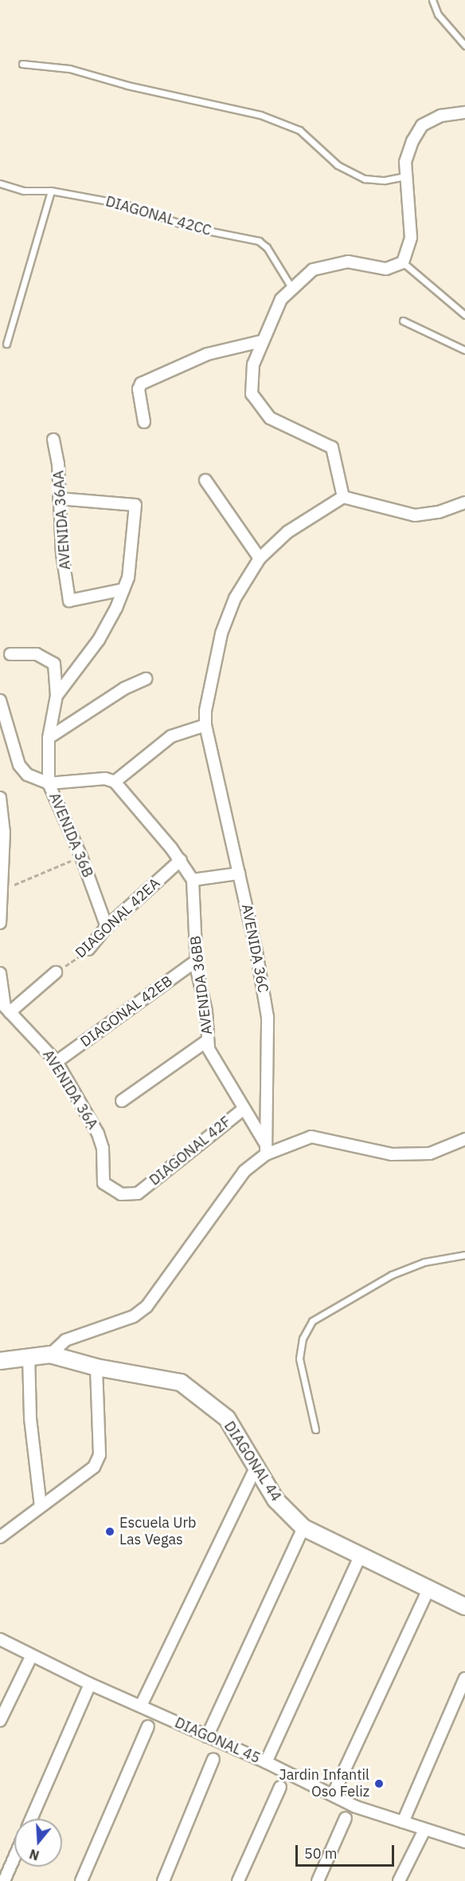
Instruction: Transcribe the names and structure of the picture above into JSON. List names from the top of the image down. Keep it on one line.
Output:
{"streets":{"main road":["DIAGONAL 44"],"street":["AVENIDA 36AA","AVENIDA 36B","DIAGONAL 42EA","AVENIDA 36C","AVENIDA 36BB","DIAGONAL 42EB","AVENIDA 36A","DIAGONAL 42F","DIAGONAL 45"],"lane":["DIAGONAL 42CC"]},"crossings":[["AVENIDA 36AA","AVENIDA 36B"],["AVENIDA 36B","DIAGONAL 42EA"],["DIAGONAL 42EA","AVENIDA 36BB"],["AVENIDA 36C","AVENIDA 36BB"],["AVENIDA 36BB","DIAGONAL 42EB"],["AVENIDA 36BB","DIAGONAL 42F"],["DIAGONAL 42EB","AVENIDA 36A"],["AVENIDA 36A","DIAGONAL 42F"]],"places":["Escuela Urb Las Vegas","Jardin Infantil Oso Feliz"],"scale_bar":"50 m","north":"bottom"}
